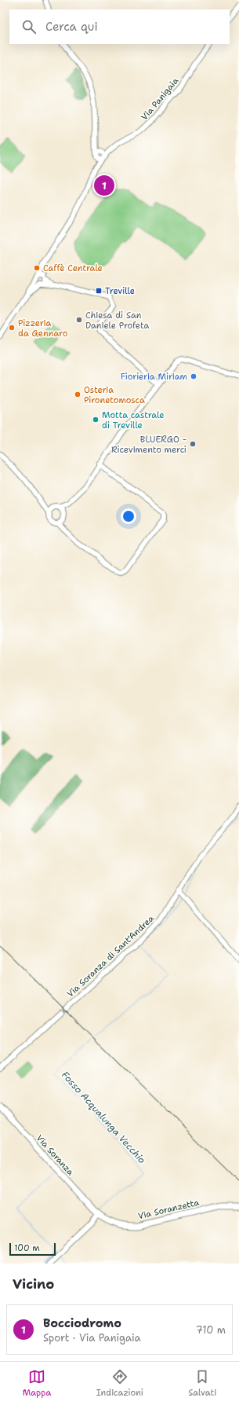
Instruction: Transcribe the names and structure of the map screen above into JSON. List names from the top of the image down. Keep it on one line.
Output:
{"streets":{"main road":["Via Soranza","Via Soranzetta"],"street":["Via Panigaia","Via Soranza di Sant'Andrea"]},"crossings":[["Via Soranza","Via Soranzetta"]],"water":["Fosso Acqualunga Vecchio"],"places":{"other":["Caffè Centrale","Chiesa di San Daniele Profeta","Pizzeria da Gennaro","Fiorieria Miriam","Osteria Pironetomosca","Motta castrale di Treville","BLUERGO - Ricevimento merci"],"transit":["Treville"]},"scale_bar":"100 m","page":{"search":"Cerca qui","pins":"1","scale":"100 m","heading":"Vicino","list":[{"mark":"1","name":"Bocciodromo","note":"Sport · Via Panigaia","value":"710 m"}],"nav":["Mappa","Indicazioni","Salvati"]}}
